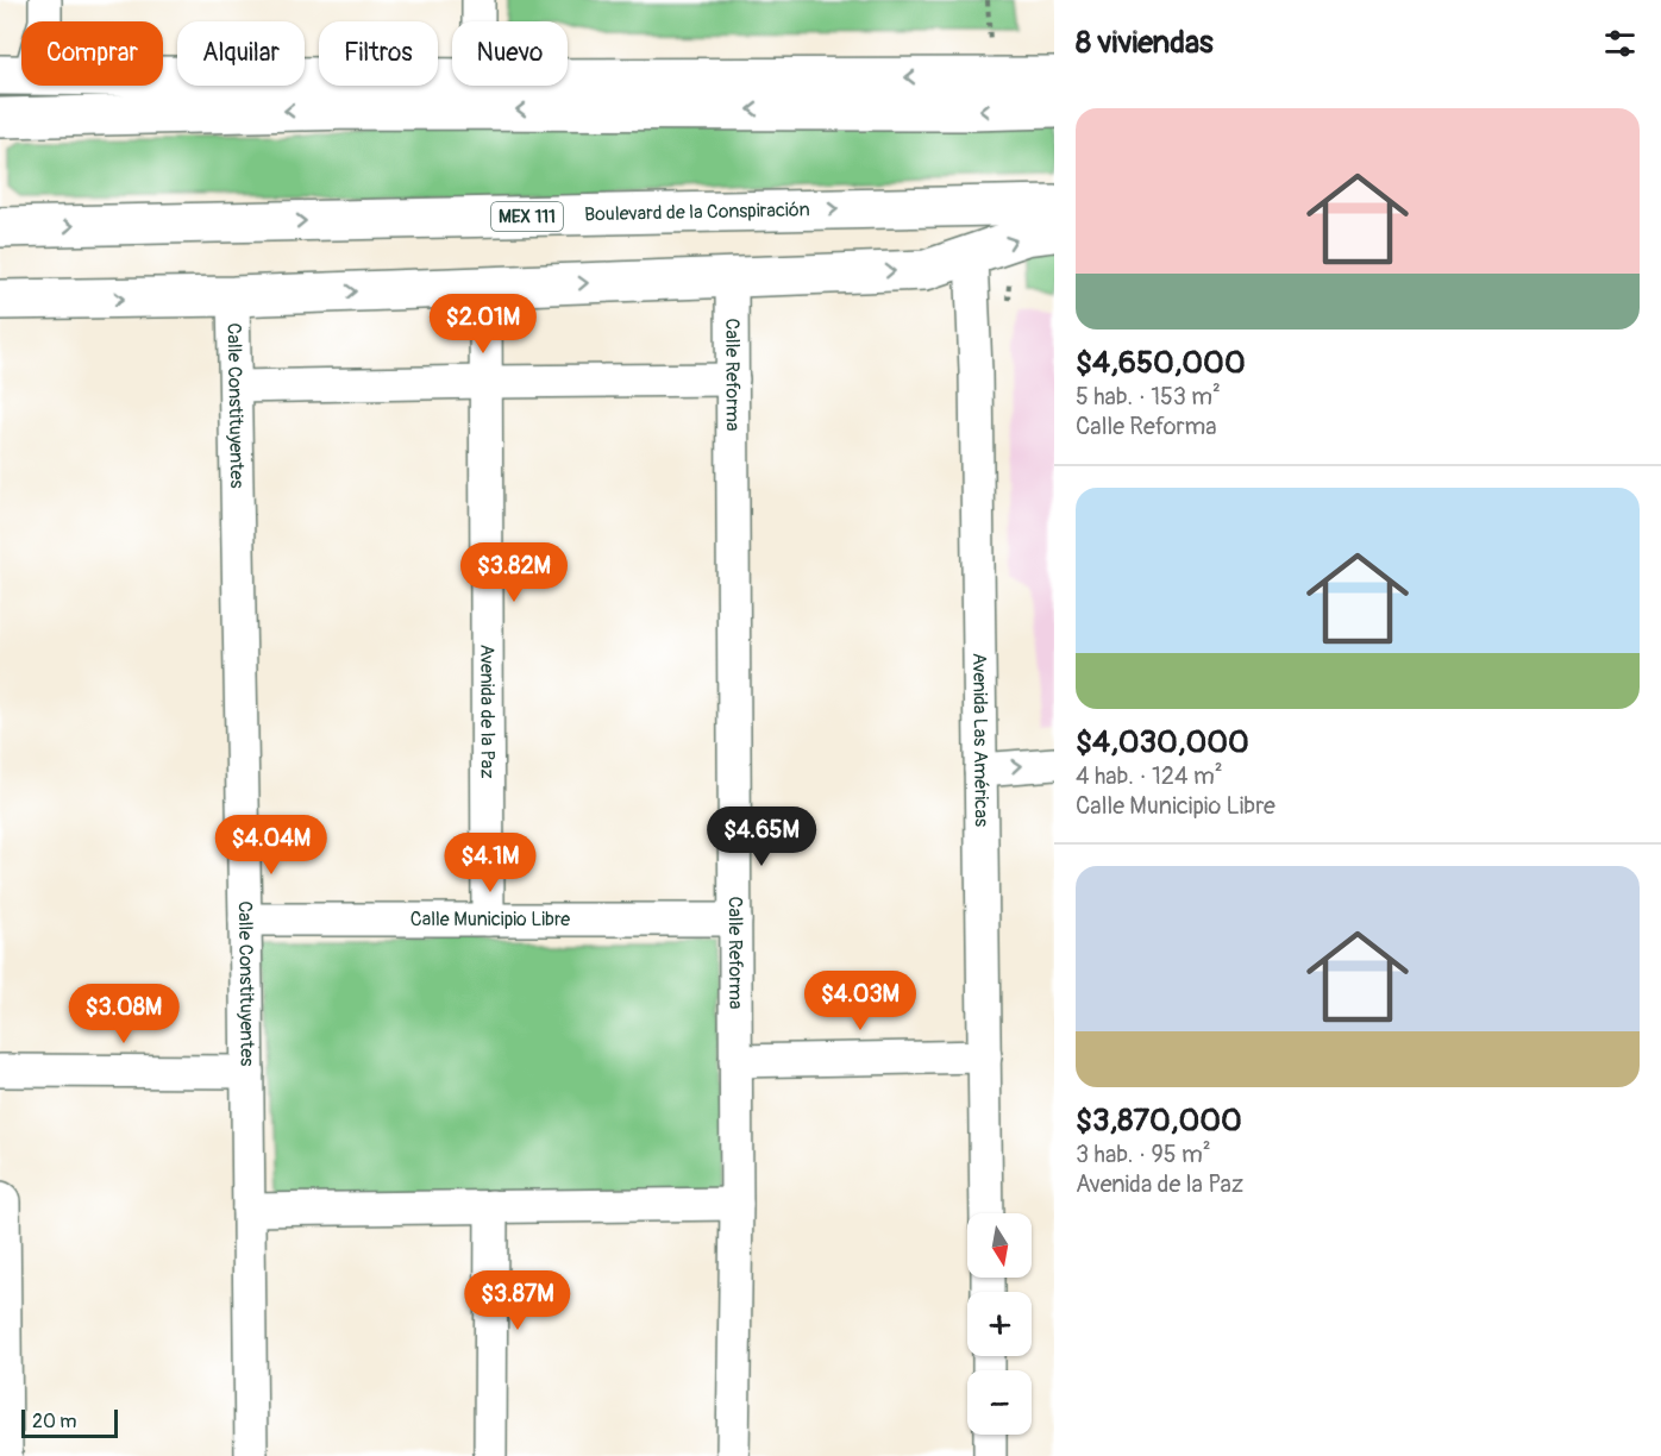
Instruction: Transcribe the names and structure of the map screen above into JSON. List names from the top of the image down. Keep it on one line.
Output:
{"streets":{"main road":["Boulevard de la Conspiración","MEX 111"],"street":["Calle Reforma","Calle Constituyentes","Avenida de la Paz","Avenida Las Américas","Calle Municipio Libre"]},"crossings":[["Calle Reforma","Calle Municipio Libre"],["Calle Constituyentes","Calle Municipio Libre"],["Avenida de la Paz","Calle Municipio Libre"]],"scale_bar":"20 m","north":"bottom","page":{"heading":"8 viviendas","chip":["Comprar","Alquilar","Filtros","Nuevo"],"list":[{"name":"$4,650,000","note":"5 hab. · 153 m² · Calle Reforma"},{"name":"$4,030,000","note":"4 hab. · 124 m² · Calle Municipio Libre"},{"name":"$3,870,000","note":"3 hab. · 95 m² · Avenida de la Paz"}],"price":["$2.01M","$3.82M","$4.65M","$4.04M","$4.1M","$4.03M","$3.08M","$3.87M"],"map_buttons":["+","−"],"scale":"20 m"}}
